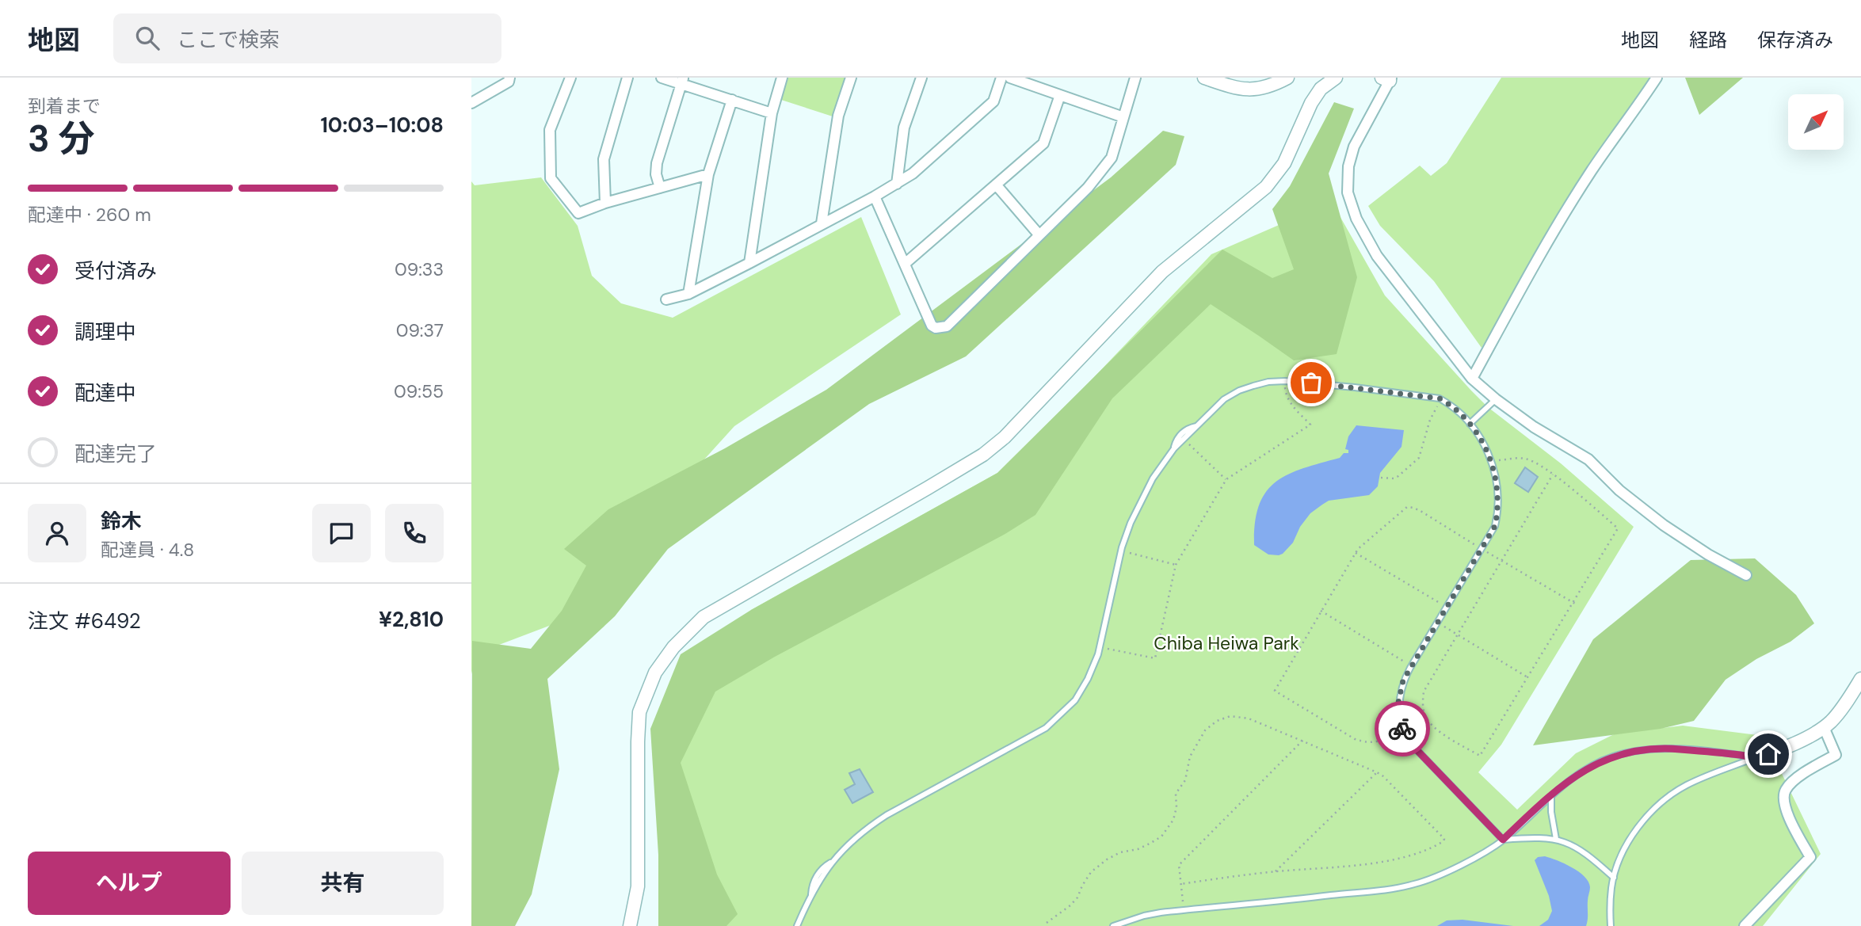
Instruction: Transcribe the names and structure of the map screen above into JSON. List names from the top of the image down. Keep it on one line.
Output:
{"parks":["Chiba Heiwa Park"],"north":"top right","page":{"header":"地図","search":"ここで検索","nav":["地図","経路","保存済み"],"heading":["3 分","到着まで","10:03–10:08"],"panel":["鈴木","配達員 · 4.8","注文 #6492","¥2,810"],"bar":"配達中 · 260 m","list":[["受付済み","09:33"],["調理中","09:37"],["配達中","09:55"],"配達完了"],"buttons":["ヘルプ","共有"]}}
